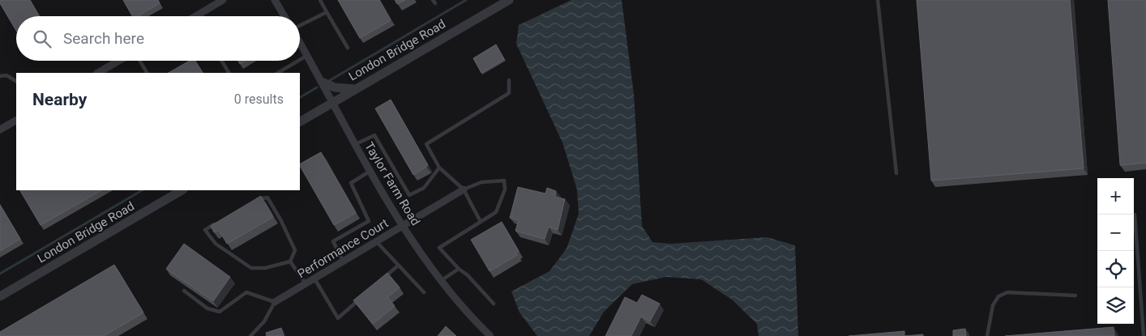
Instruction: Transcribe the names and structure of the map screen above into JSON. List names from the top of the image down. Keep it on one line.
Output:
{"streets":{"street":["London Bridge Road","Taylor Farm Road","Performance Court"]},"crossings":[["London Bridge Road","Taylor Farm Road"],["Taylor Farm Road","Performance Court"]],"page":{"search":"Search here","heading":["Nearby","0 results"],"map_buttons":["+","−"]}}
